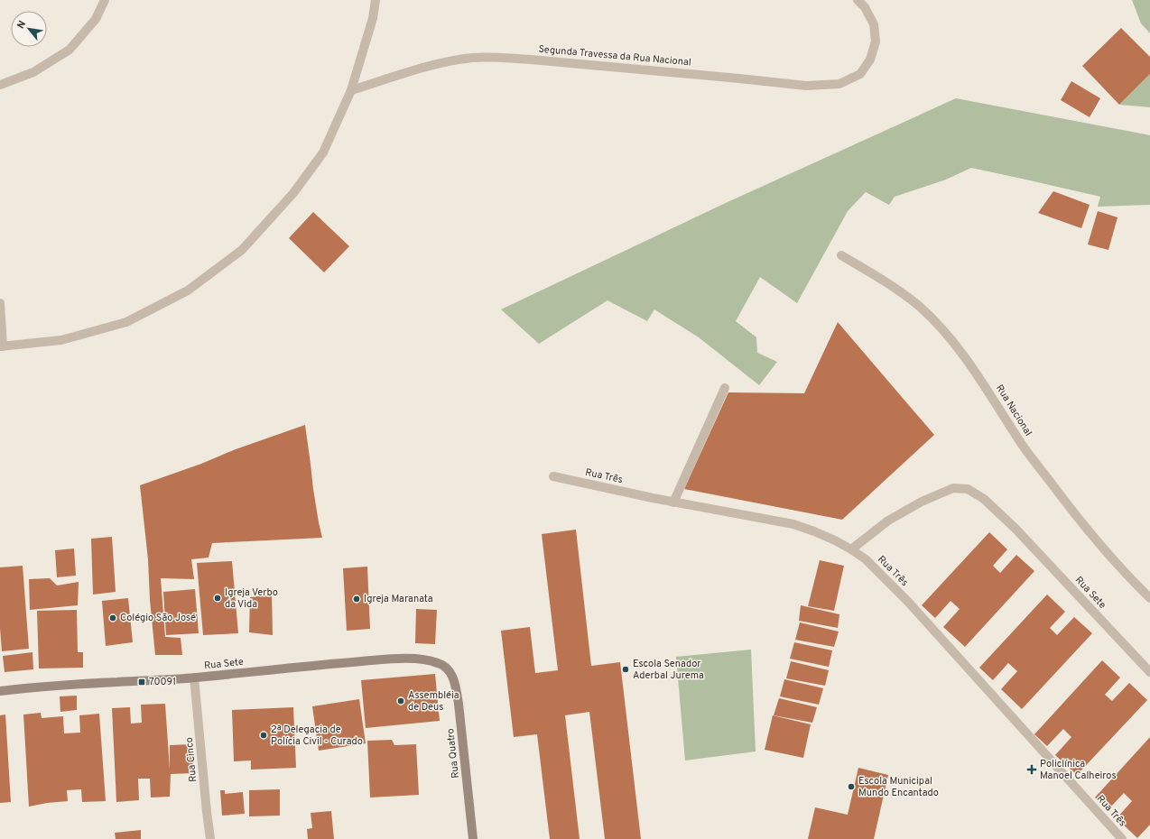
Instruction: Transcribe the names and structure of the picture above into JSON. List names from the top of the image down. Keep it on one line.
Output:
{"streets":{"street":["Segunda Travessa da Rua Nacional","Rua Nacional","Rua Três","Rua Sete","Rua Quatro","Rua Cinco"]},"crossings":[["Rua Três","Rua Sete"],["Rua Sete","Rua Quatro"],["Rua Sete","Rua Cinco"]],"places":{"other":["Igreja Verbo da Vida","Igreja Maranata","Colégio São José","Escola Senador Aderbal Jurema","Assembléia de Deus","2ª Delegacia de Polícia Civil - Curado","Escola Municipal Mundo Encantado"],"transit":["70091"],"health":["Policlínica Manoel Calheiros"]},"north":"top left"}
